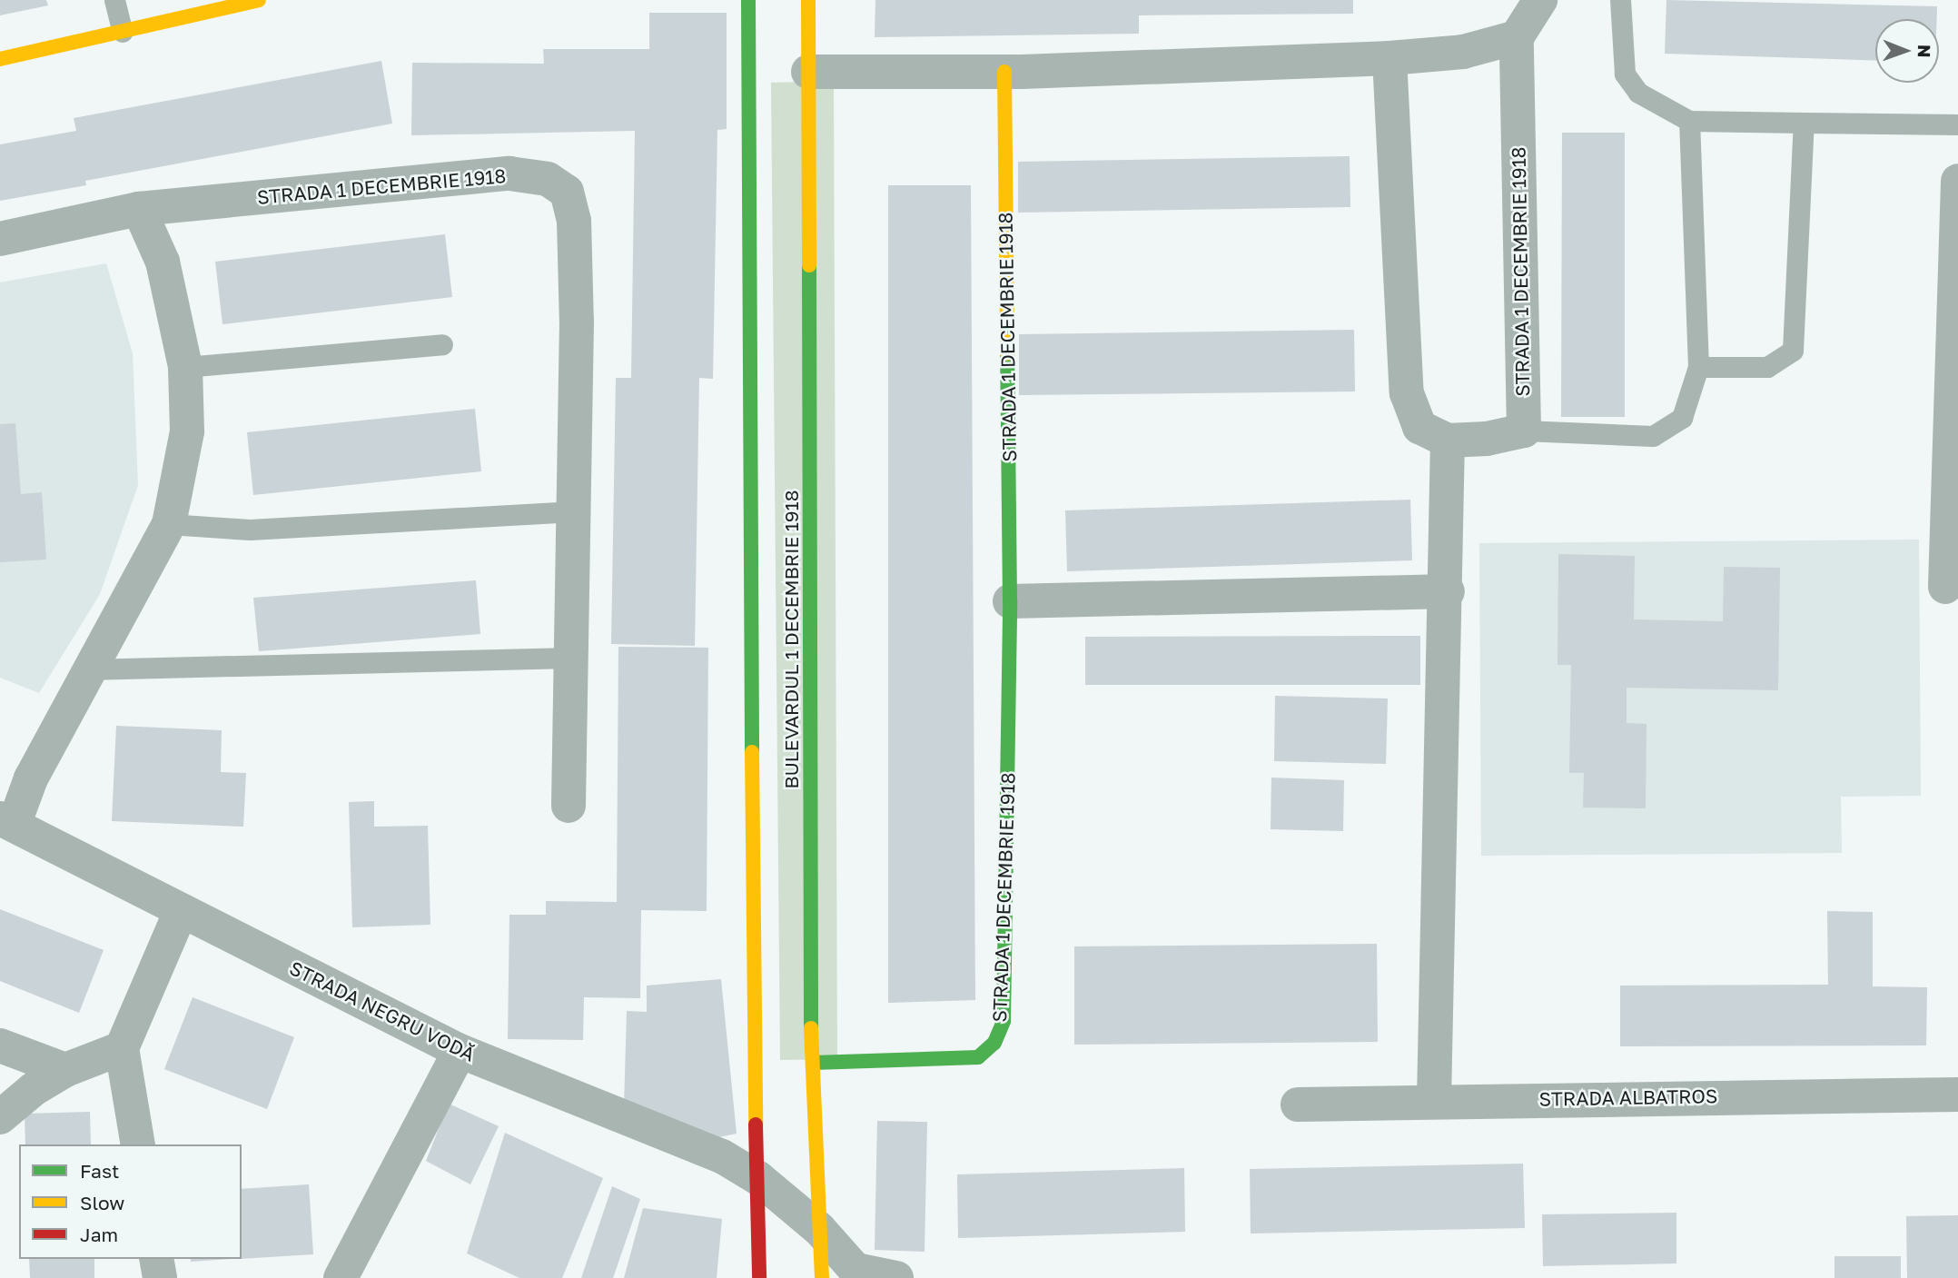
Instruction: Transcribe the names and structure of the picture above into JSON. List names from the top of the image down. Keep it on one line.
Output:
{"streets":{"main road":["STRADA 1 DECEMBRIE 1918","BULEVARDUL 1 DECEMBRIE 1918"],"street":["STRADA NEGRU VODĂ","STRADA ALBATROS"]},"crossings":[["STRADA 1 DECEMBRIE 1918","BULEVARDUL 1 DECEMBRIE 1918"],["STRADA 1 DECEMBRIE 1918","STRADA NEGRU VODĂ"],["BULEVARDUL 1 DECEMBRIE 1918","STRADA NEGRU VODĂ"]],"legend":["Fast","Slow","Jam"],"north":"right"}
